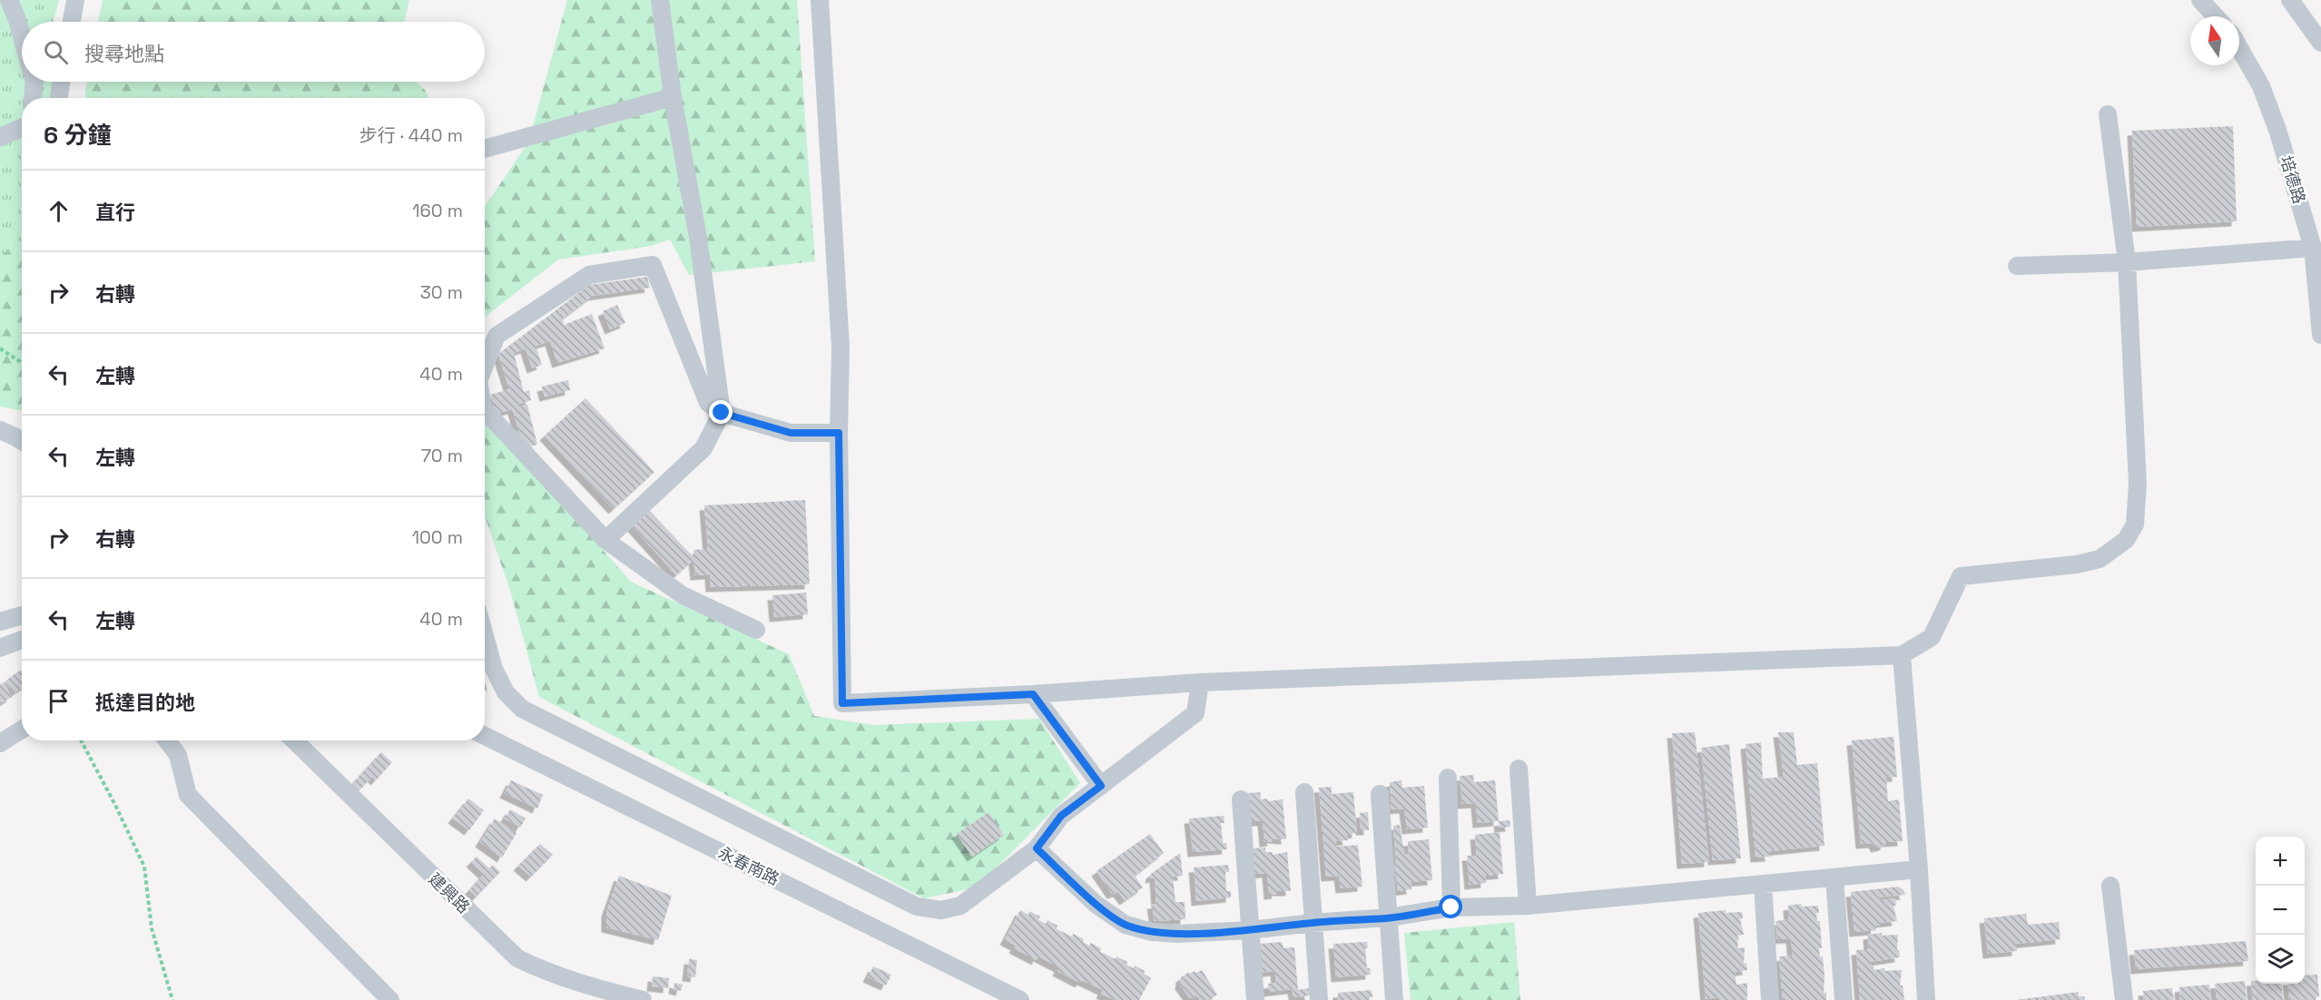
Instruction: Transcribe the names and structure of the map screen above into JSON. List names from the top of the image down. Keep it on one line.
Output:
{"streets":{"street":["培德路","永春南路","建興路"]},"north":"top","page":{"search":"搜尋地點","heading":["6 分鐘","步行 · 440 m"],"list":[["直行","160 m"],["右轉","30 m"],["左轉","40 m"],["左轉","70 m"],["右轉","100 m"],["左轉","40 m"],"抵達目的地"],"map_buttons":["+","−"]}}
